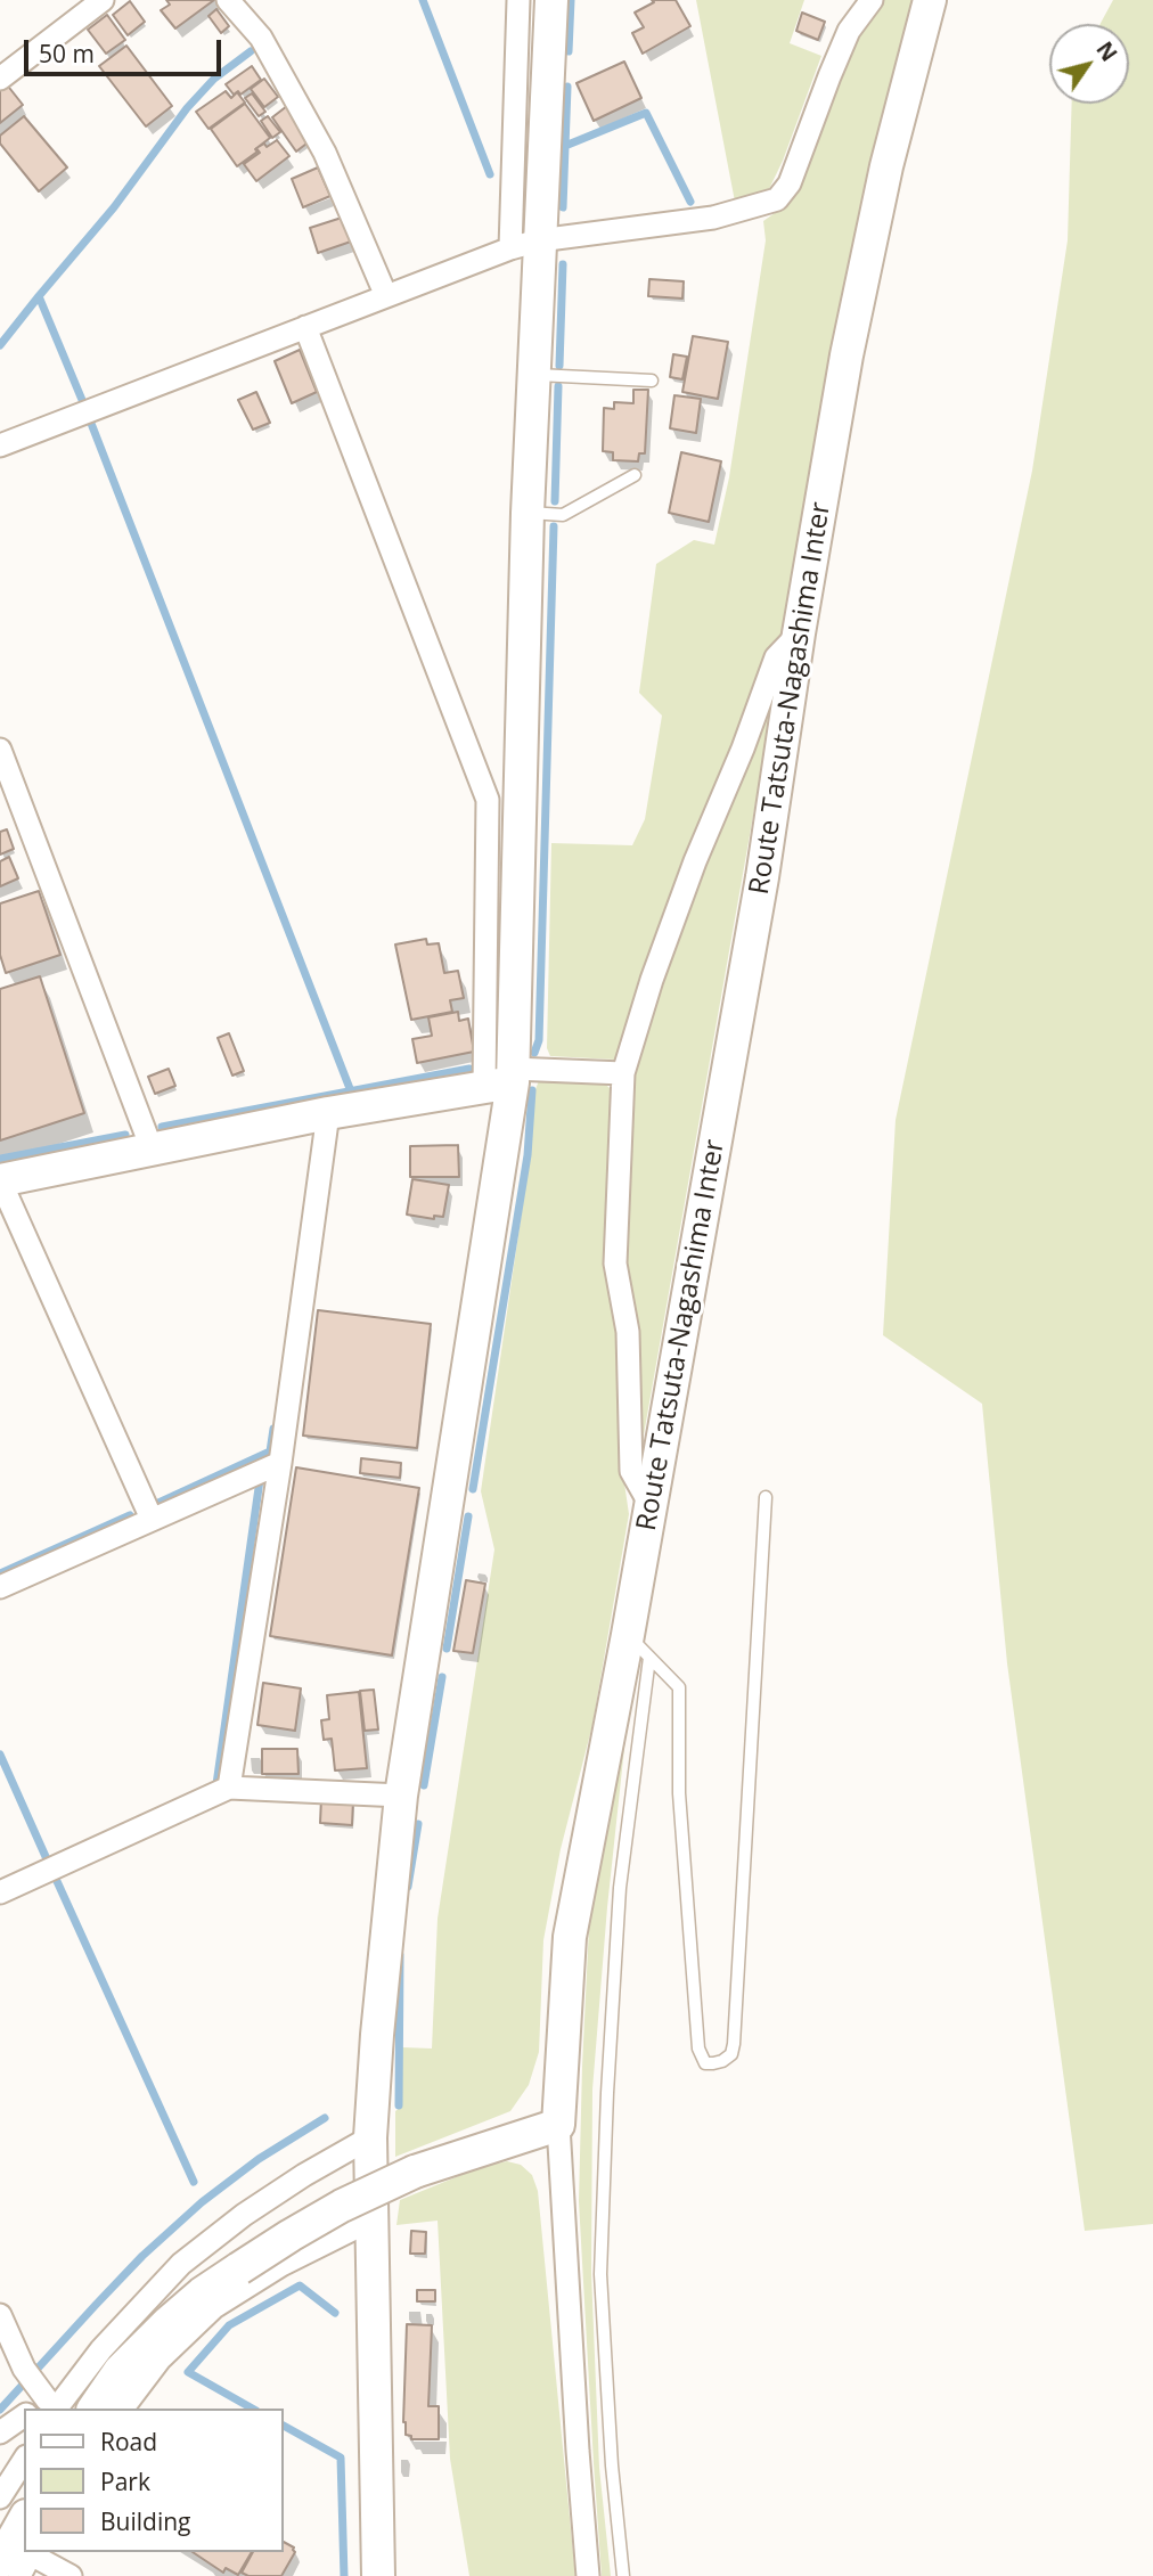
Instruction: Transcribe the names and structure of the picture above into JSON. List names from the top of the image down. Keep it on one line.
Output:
{"streets":{"street":["Route Tatsuta-Nagashima Inter"]},"legend":["Road","Park","Building"],"scale_bar":"50 m","north":"top right"}
